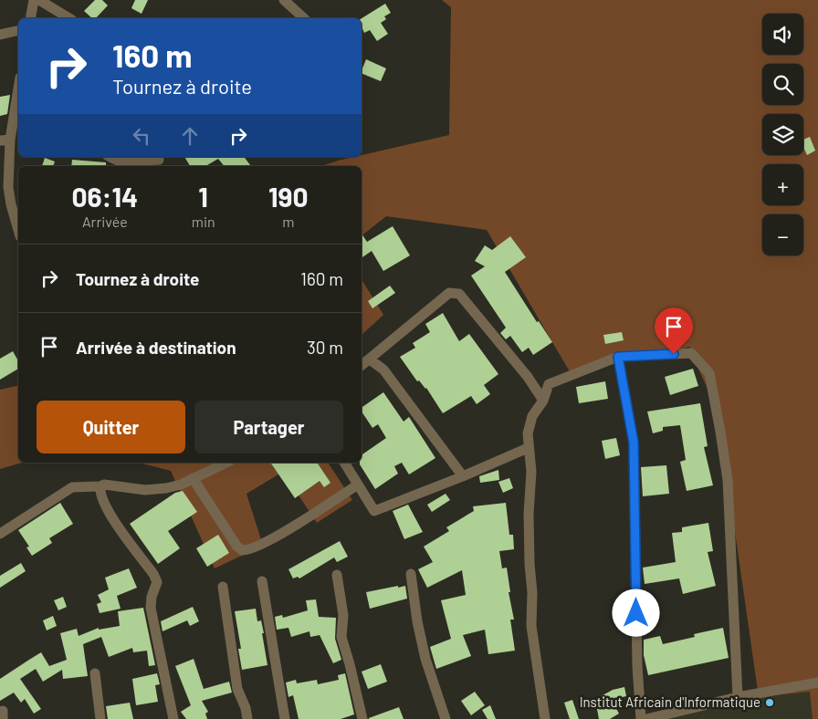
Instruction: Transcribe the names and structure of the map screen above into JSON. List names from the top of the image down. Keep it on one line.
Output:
{"places":["Institut Africain d'Informatique"],"page":{"map_buttons":["+","−"],"turn":["160 m","Tournez à droite"],"eta":["06:14","Arrivée","1","min","190","m"],"list":[{"name":"Tournez à droite","value":"160 m"},{"name":"Arrivée à destination","value":"30 m"}],"buttons":["Quitter","Partager"]}}
